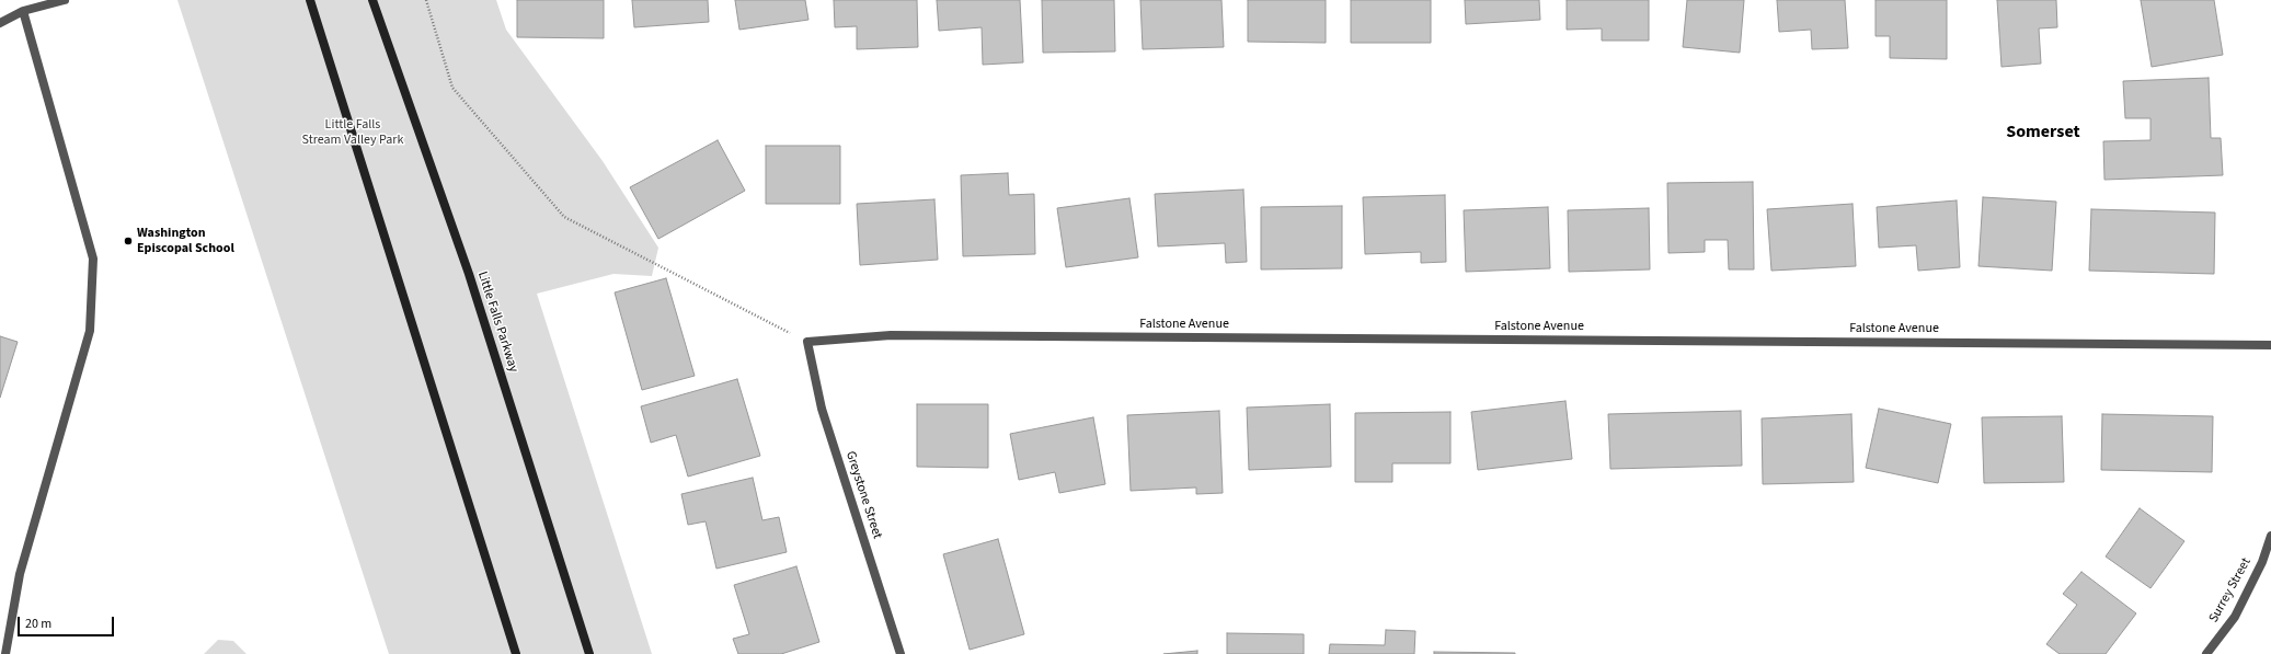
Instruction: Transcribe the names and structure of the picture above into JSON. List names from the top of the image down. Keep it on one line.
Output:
{"streets":{"main road":["Little Falls Parkway"],"street":["Falstone Avenue","Greystone Street","Surrey Street"]},"crossings":[["Falstone Avenue","Greystone Street"]],"districts":["Somerset"],"parks":["Little Falls Stream Valley Park"],"places":["Washington Episcopal School"],"scale_bar":"20 m"}
